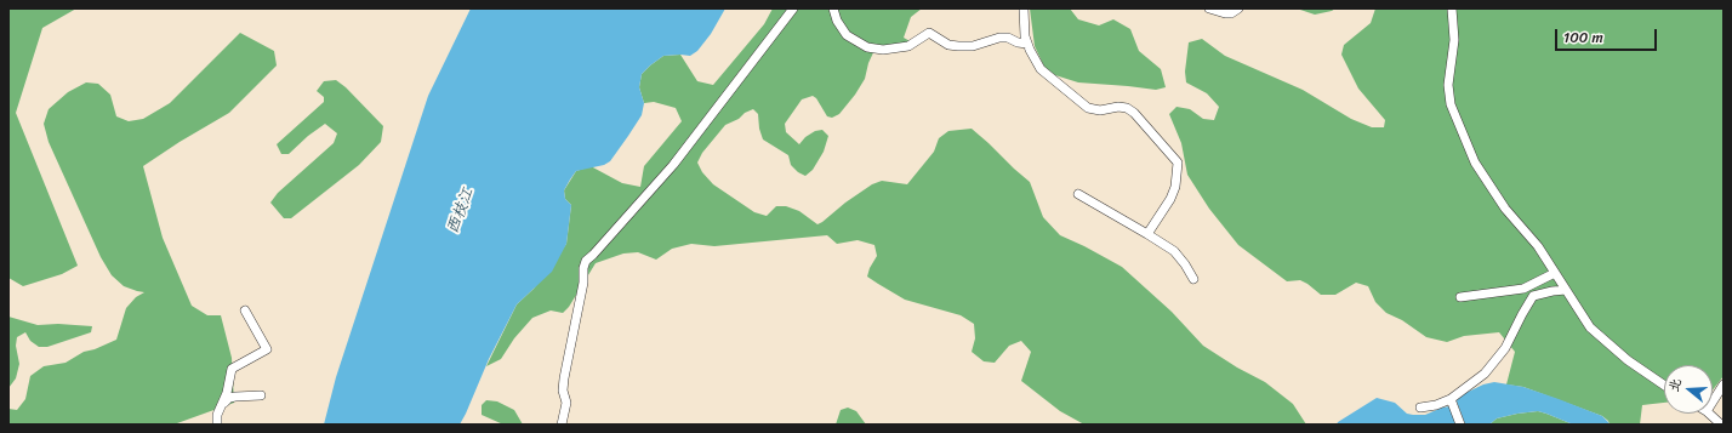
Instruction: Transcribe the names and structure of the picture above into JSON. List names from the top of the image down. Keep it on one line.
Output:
{"water":["西枝江"],"scale_bar":"100 m","north":"left"}
